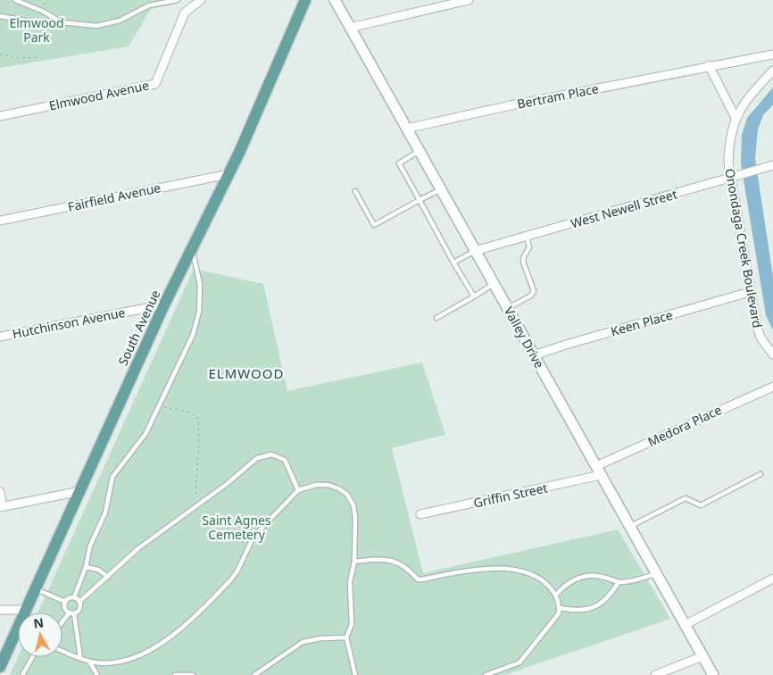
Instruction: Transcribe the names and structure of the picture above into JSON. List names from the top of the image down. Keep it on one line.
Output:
{"streets":{"main road":["South Avenue","Valley Drive"],"street":["Elmwood Avenue","Bertram Place","Fairfield Avenue","West Newell Street","Onondaga Creek Boulevard","Hutchinson Avenue","Keen Place","Medora Place","Griffin Street"]},"crossings":[["Bertram Place","Valley Drive"],["Fairfield Avenue","South Avenue"],["West Newell Street","Onondaga Creek Boulevard"],["West Newell Street","Valley Drive"],["Onondaga Creek Boulevard","Keen Place"],["Hutchinson Avenue","South Avenue"],["Keen Place","Valley Drive"],["Valley Drive","Medora Place"],["Valley Drive","Griffin Street"],["Medora Place","Griffin Street"]],"districts":["ELMWOOD"],"parks":["Elmwood Park","Saint Agnes Cemetery"],"north":"top"}
